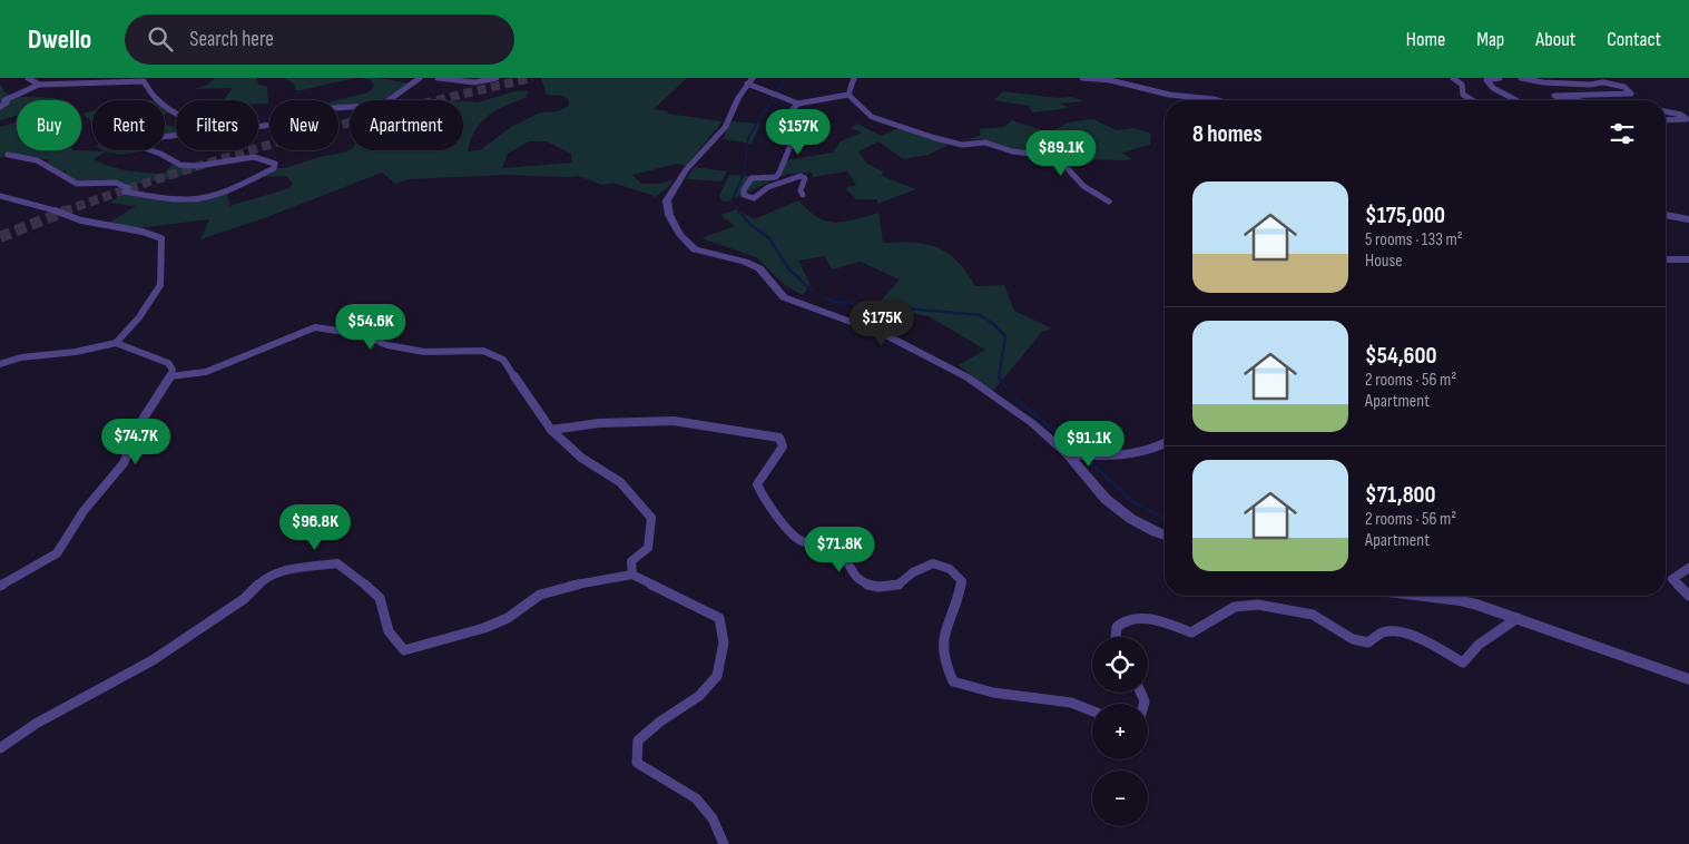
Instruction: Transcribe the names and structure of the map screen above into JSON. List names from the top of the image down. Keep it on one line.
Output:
{"page":{"header":"Dwello","search":"Search here","nav":["Home","Map","About","Contact"],"chip":["Buy","Rent","Filters","New","Apartment"],"heading":"8 homes","price":["$157K","$89.1K","$175K","$54.6K","$74.7K","$91.1K","$96.8K","$71.8K"],"list":[{"name":"$175,000","note":"5 rooms · 133 m² · House"},{"name":"$54,600","note":"2 rooms · 56 m² · Apartment"},{"name":"$71,800","note":"2 rooms · 56 m² · Apartment"}],"map_buttons":["+","−"]}}
